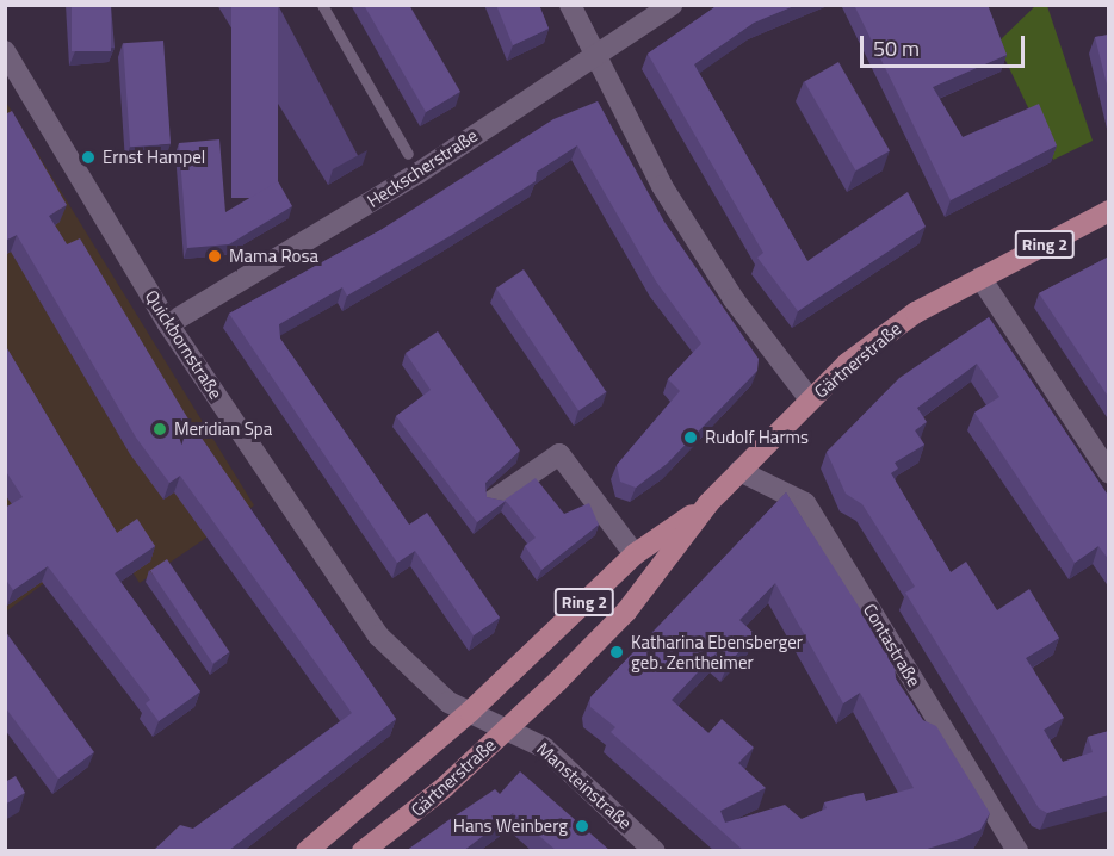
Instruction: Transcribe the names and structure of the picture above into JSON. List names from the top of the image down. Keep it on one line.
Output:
{"streets":{"main road":["Ring 2","Gärtnerstraße"],"street":["Heckscherstraße","Quickbornstraße","Contastraße","Mansteinstraße"]},"crossings":[["Heckscherstraße","Quickbornstraße"],["Quickbornstraße","Gärtnerstraße"],["Quickbornstraße","Mansteinstraße"],["Gärtnerstraße","Contastraße"],["Gärtnerstraße","Mansteinstraße"]],"places":["Ernst Hampel","Mama Rosa","Meridian Spa","Rudolf Harms","Katharina Ebensberger geb. Zentheimer","Hans Weinberg"],"scale_bar":"50 m"}
